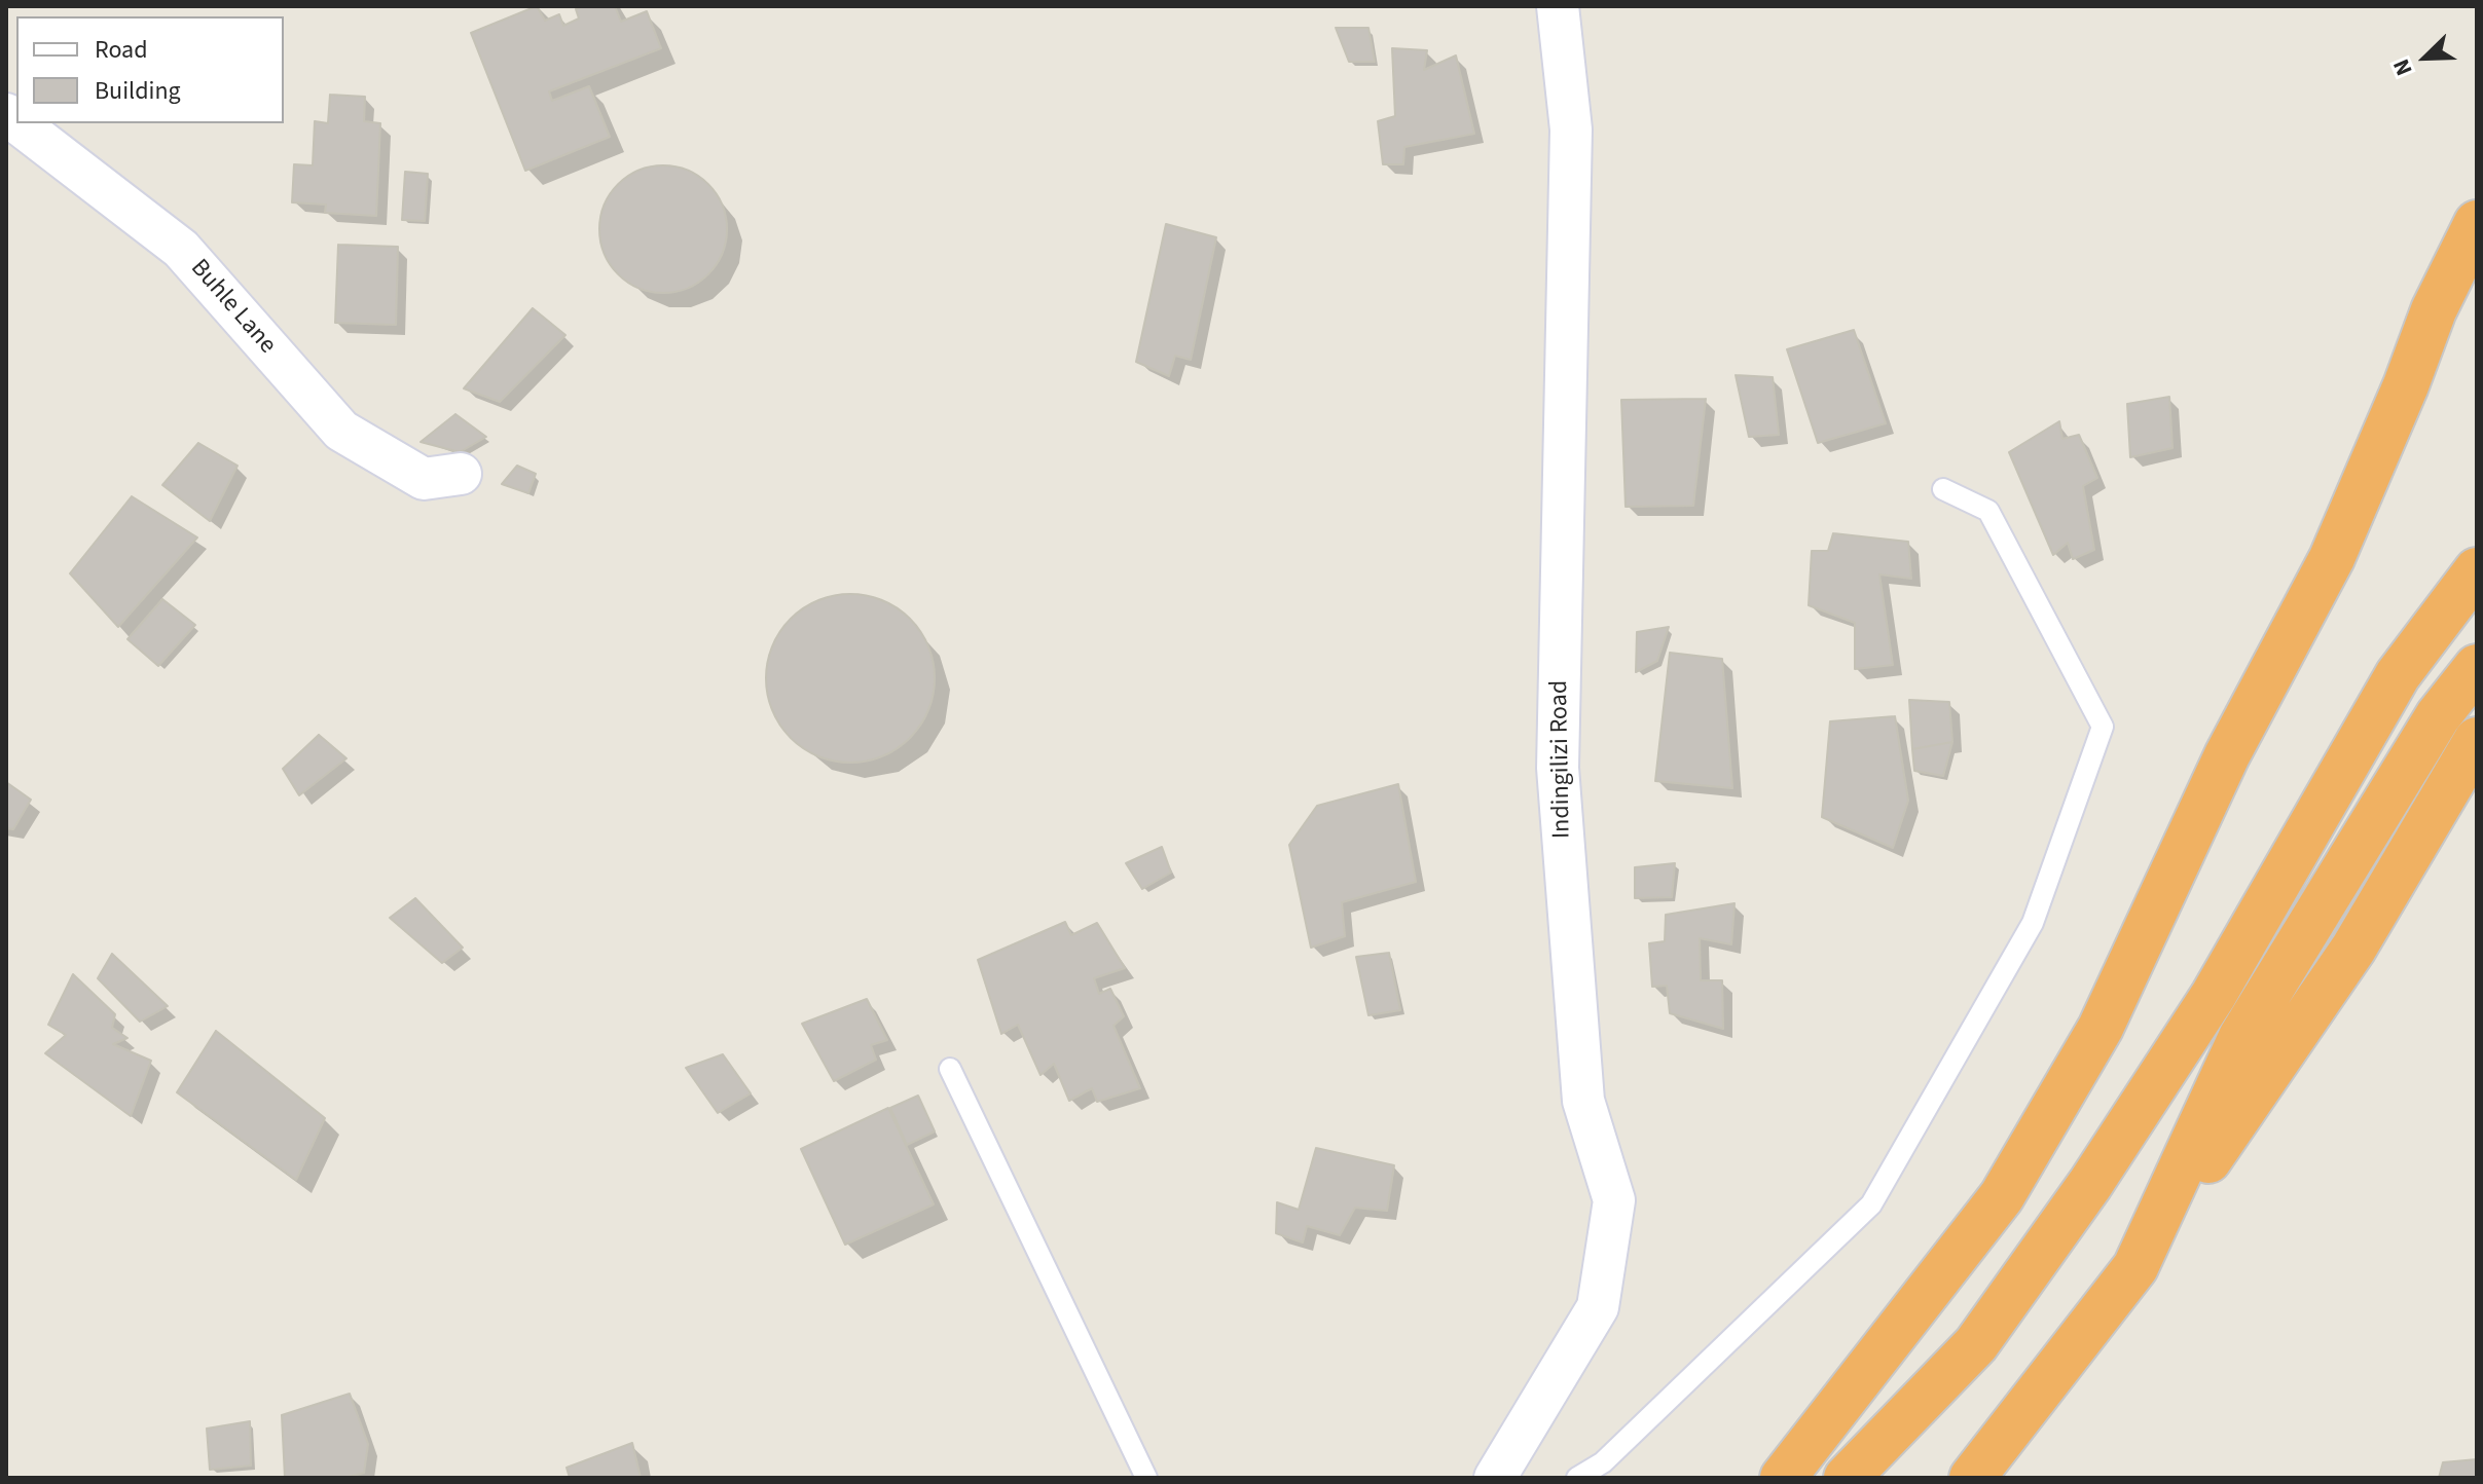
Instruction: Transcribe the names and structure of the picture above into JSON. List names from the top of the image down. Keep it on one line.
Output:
{"streets":{"street":["Buhle Lane","Indingilizi Road"]},"legend":["Road","Building"],"north":"bottom left"}
